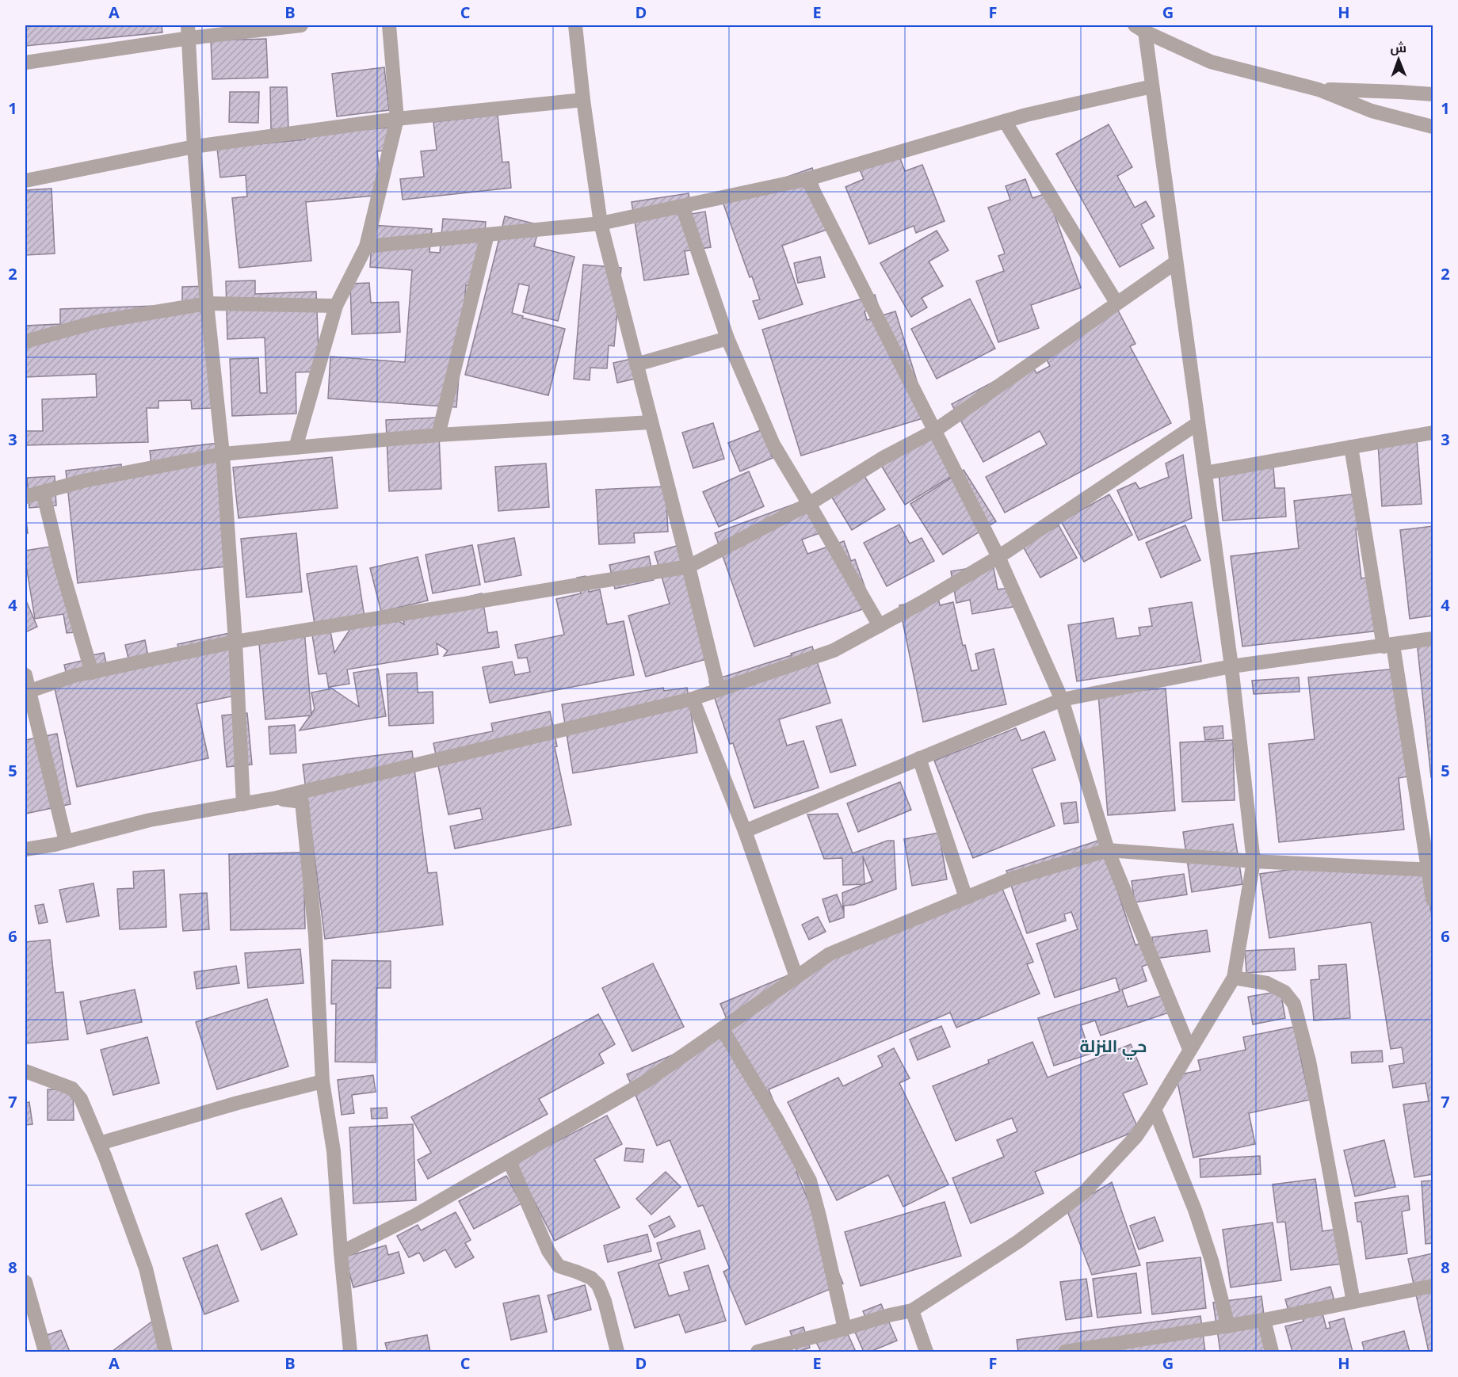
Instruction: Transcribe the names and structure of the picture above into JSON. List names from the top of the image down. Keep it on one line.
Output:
{"districts":["حي النزلة"],"north":"top","grid":{"columns":["A","B","C","D","E","F","G","H"],"rows":["1","2","3","4","5","6","7","8"]}}
